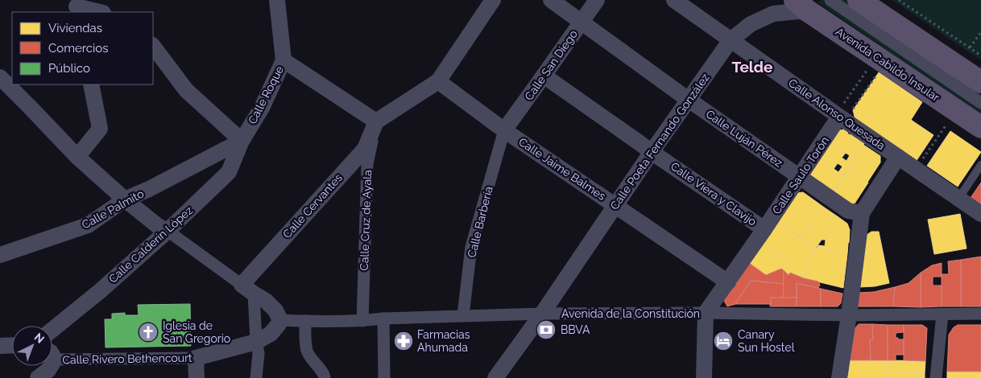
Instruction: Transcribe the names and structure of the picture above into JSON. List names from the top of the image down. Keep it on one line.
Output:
{"streets":{"main road":["Avenida Cabildo Insular"],"street":["Calle San Diego","Calle Roque","Calle Alonso Quesada","Calle Luján Pérez","Calle Poeta Fernando González","Calle Jaime Balmes","Calle Saulo Torón","Calle Viera y Clavijo","Calle Cervantes","Calle Palmito","Calle Cruz de Ayala","Calle Barbería","Calle Calderín López","Avenida de la Constitución","Calle Rivero Bethencourt"]},"crossings":[["Avenida Cabildo Insular","Calle Poeta Fernando González"],["Calle San Diego","Calle Luján Pérez"],["Calle San Diego","Calle Jaime Balmes"],["Calle San Diego","Calle Viera y Clavijo"],["Calle San Diego","Calle Barbería"],["Calle Roque","Calle Palmito"],["Calle Roque","Calle Calderín López"],["Calle Alonso Quesada","Calle Poeta Fernando González"],["Calle Alonso Quesada","Calle Saulo Torón"],["Calle Luján Pérez","Calle Poeta Fernando González"],["Calle Luján Pérez","Calle Saulo Torón"],["Calle Poeta Fernando González","Calle Jaime Balmes"],["Calle Poeta Fernando González","Calle Viera y Clavijo"],["Calle Poeta Fernando González","Avenida de la Constitución"],["Calle Jaime Balmes","Calle Saulo Torón"],["Calle Jaime Balmes","Calle Barbería"],["Calle Saulo Torón","Calle Viera y Clavijo"],["Calle Saulo Torón","Avenida de la Constitución"],["Calle Cervantes","Calle Cruz de Ayala"],["Calle Palmito","Calle Calderín López"],["Calle Cruz de Ayala","Avenida de la Constitución"],["Calle Barbería","Avenida de la Constitución"],["Avenida de la Constitución","Calle Rivero Bethencourt"]],"districts":["Telde"],"places":{"bank":["BBVA"],"church":["Iglesia de San Gregorio"],"pharmacy":["Farmacias Ahumada"],"hotel":["Canary Sun Hostel"]},"legend":["Viviendas","Comercios","Público"],"north":"top right"}
